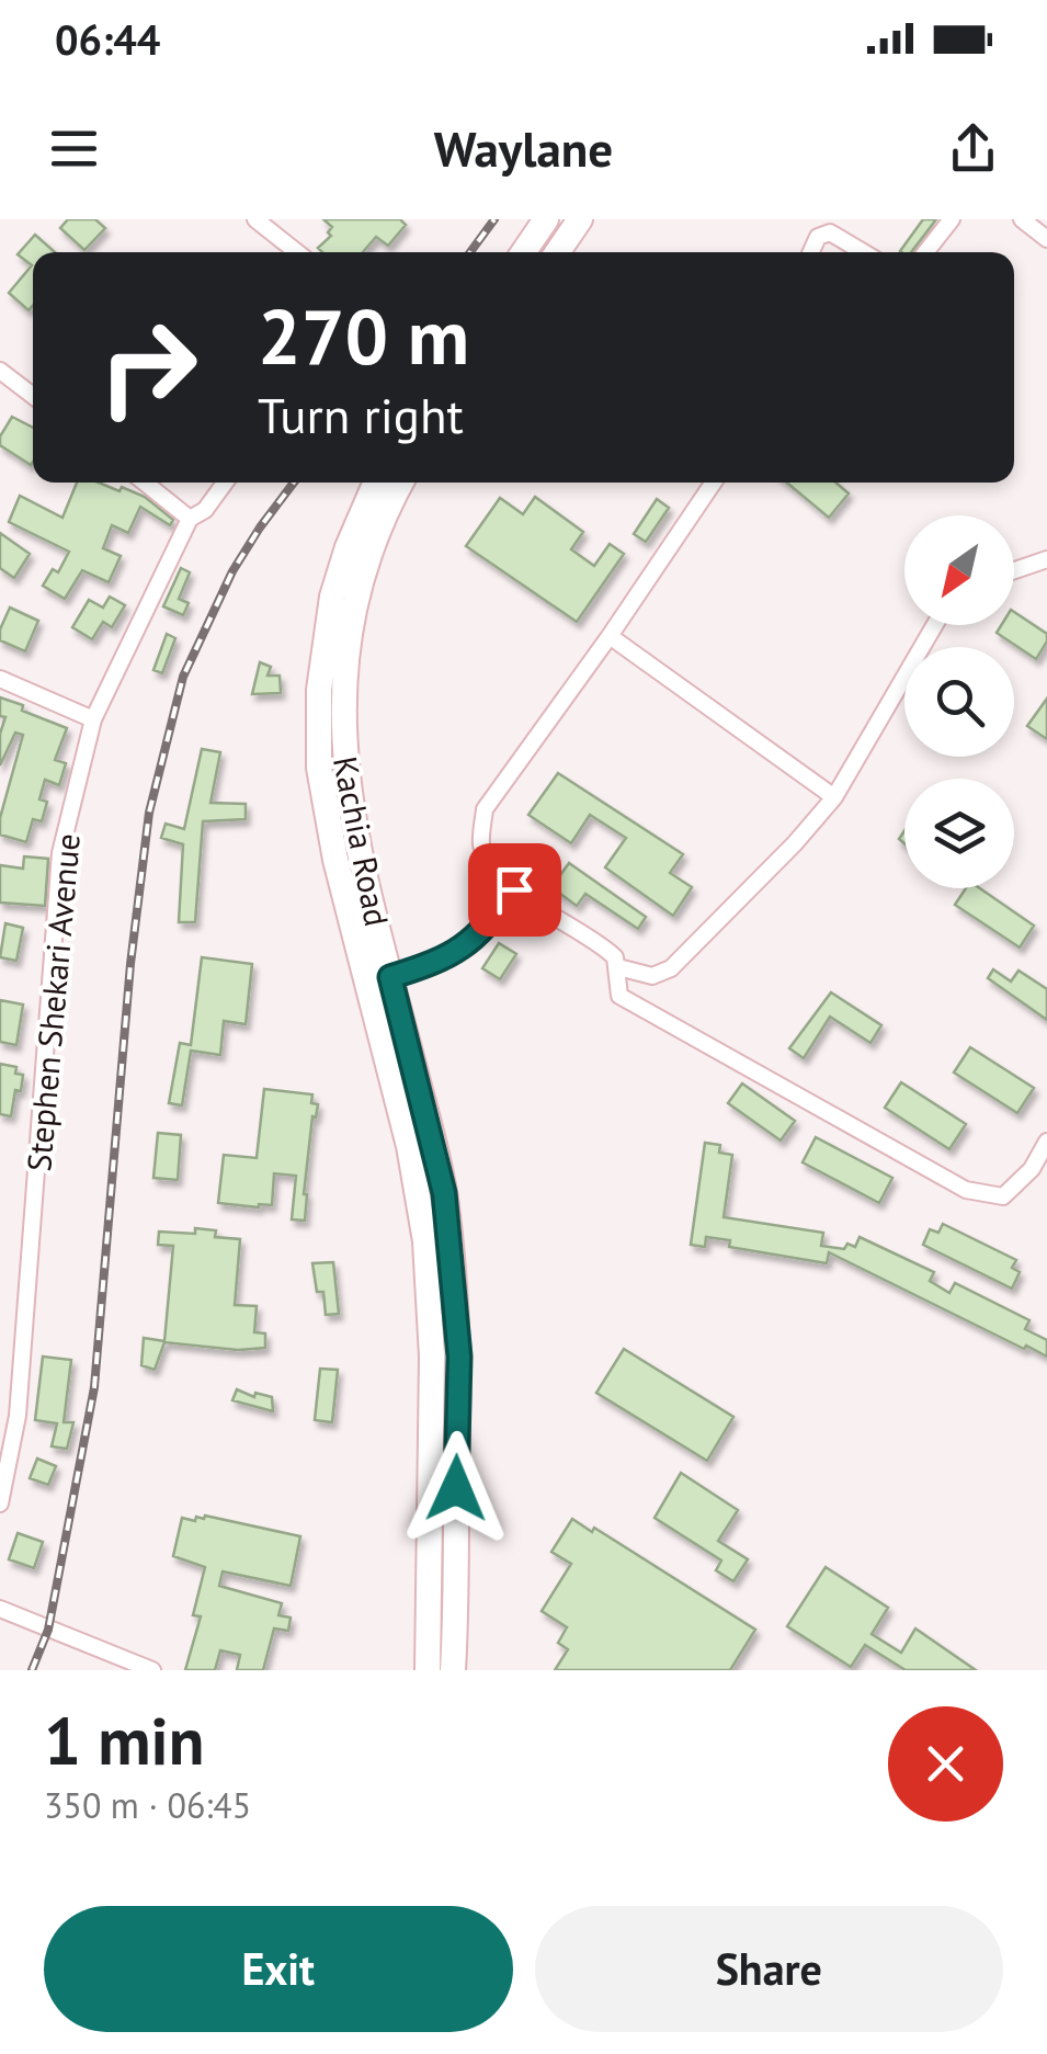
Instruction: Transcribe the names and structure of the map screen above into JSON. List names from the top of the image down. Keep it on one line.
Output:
{"streets":{"main road":["Kachia Road"],"street":["Stephen Shekari Avenue"]},"north":"bottom left","page":{"status":"06:44","header":"Waylane","turn":["270 m","Turn right"],"heading":["1 min","350 m · 06:45"],"buttons":["Exit","Share"]}}
